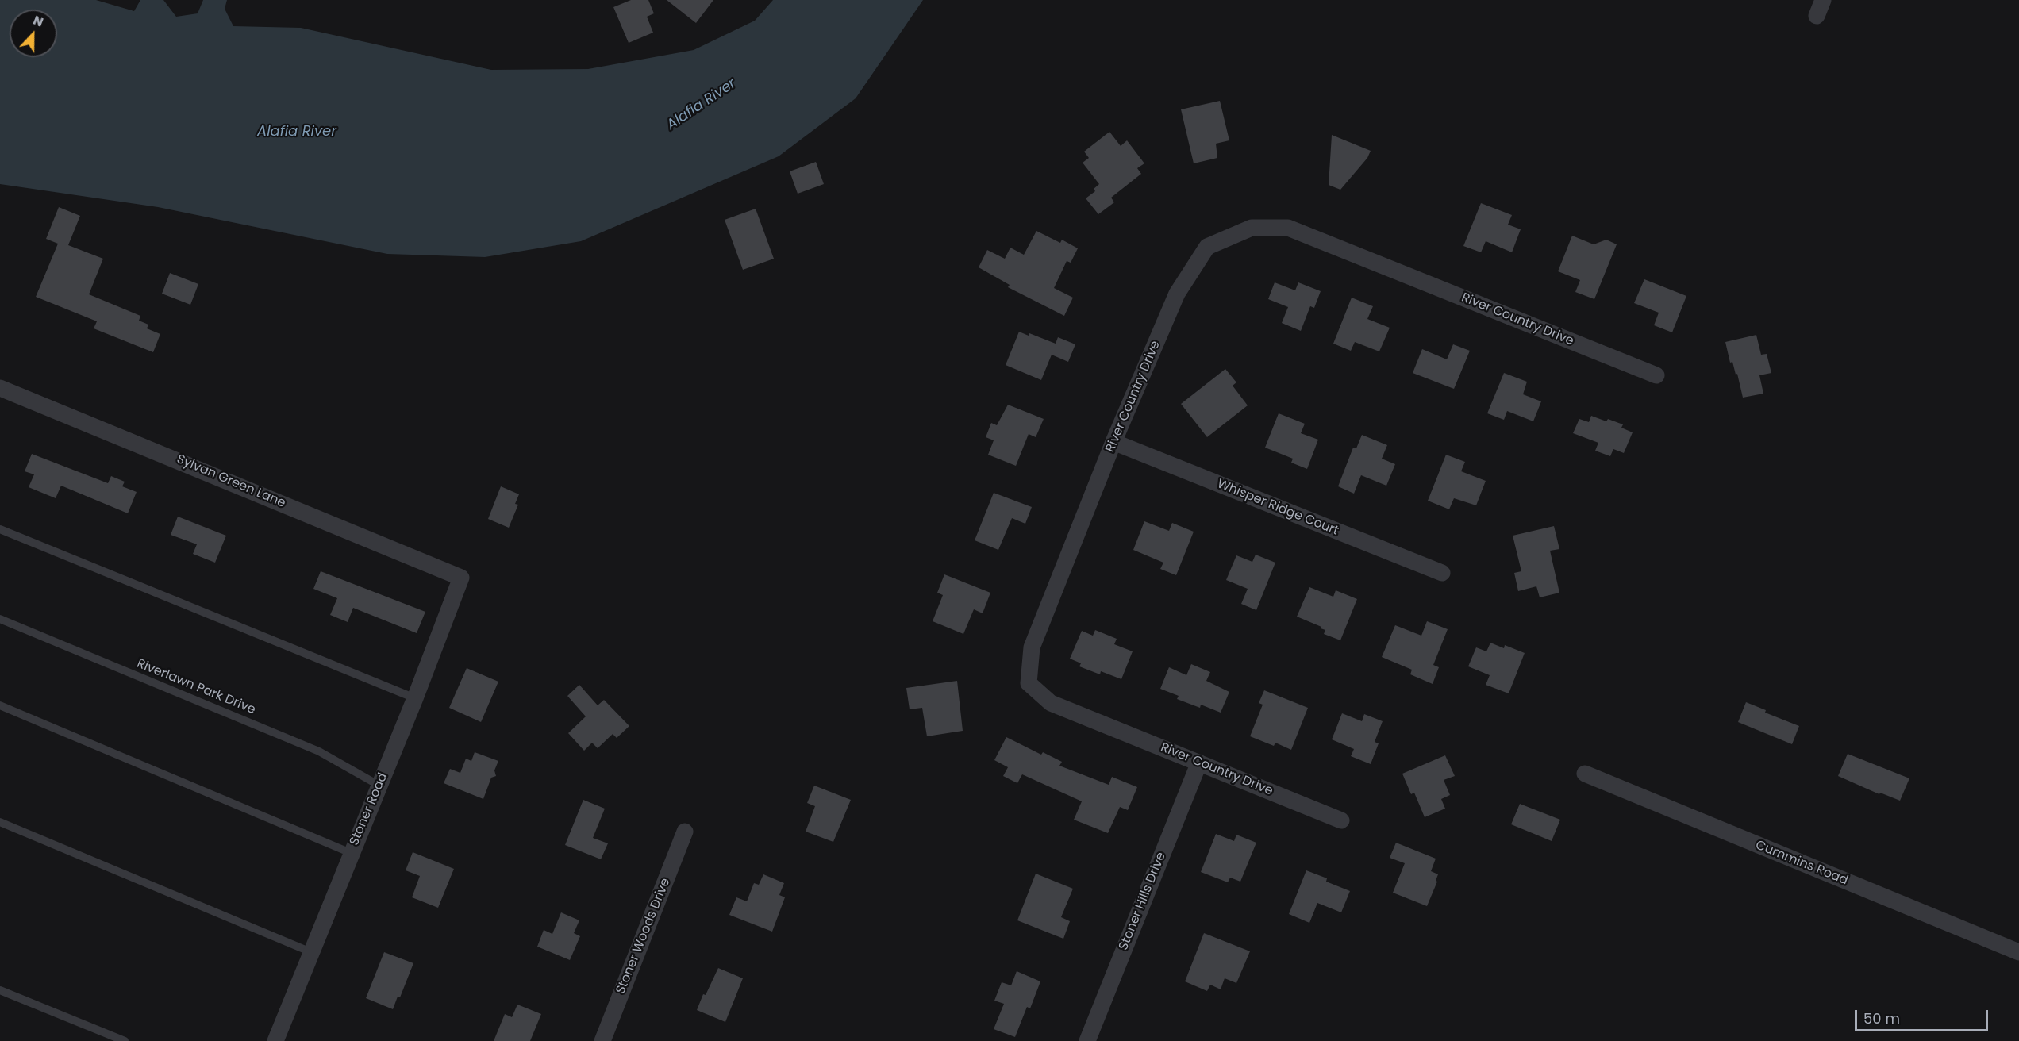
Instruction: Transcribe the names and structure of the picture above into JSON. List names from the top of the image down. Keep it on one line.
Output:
{"streets":{"street":["River Country Drive","Sylvan Green Lane","Whisper Ridge Court","Stoner Road","Cummins Road","Stoner Hills Drive","Stoner Woods Drive"],"lane":["Riverlawn Park Drive"]},"crossings":[["River Country Drive","Whisper Ridge Court"],["River Country Drive","Stoner Hills Drive"],["Sylvan Green Lane","Stoner Road"],["Riverlawn Park Drive","Stoner Road"]],"water":["Alafia River"],"scale_bar":"50 m","north":"top"}
